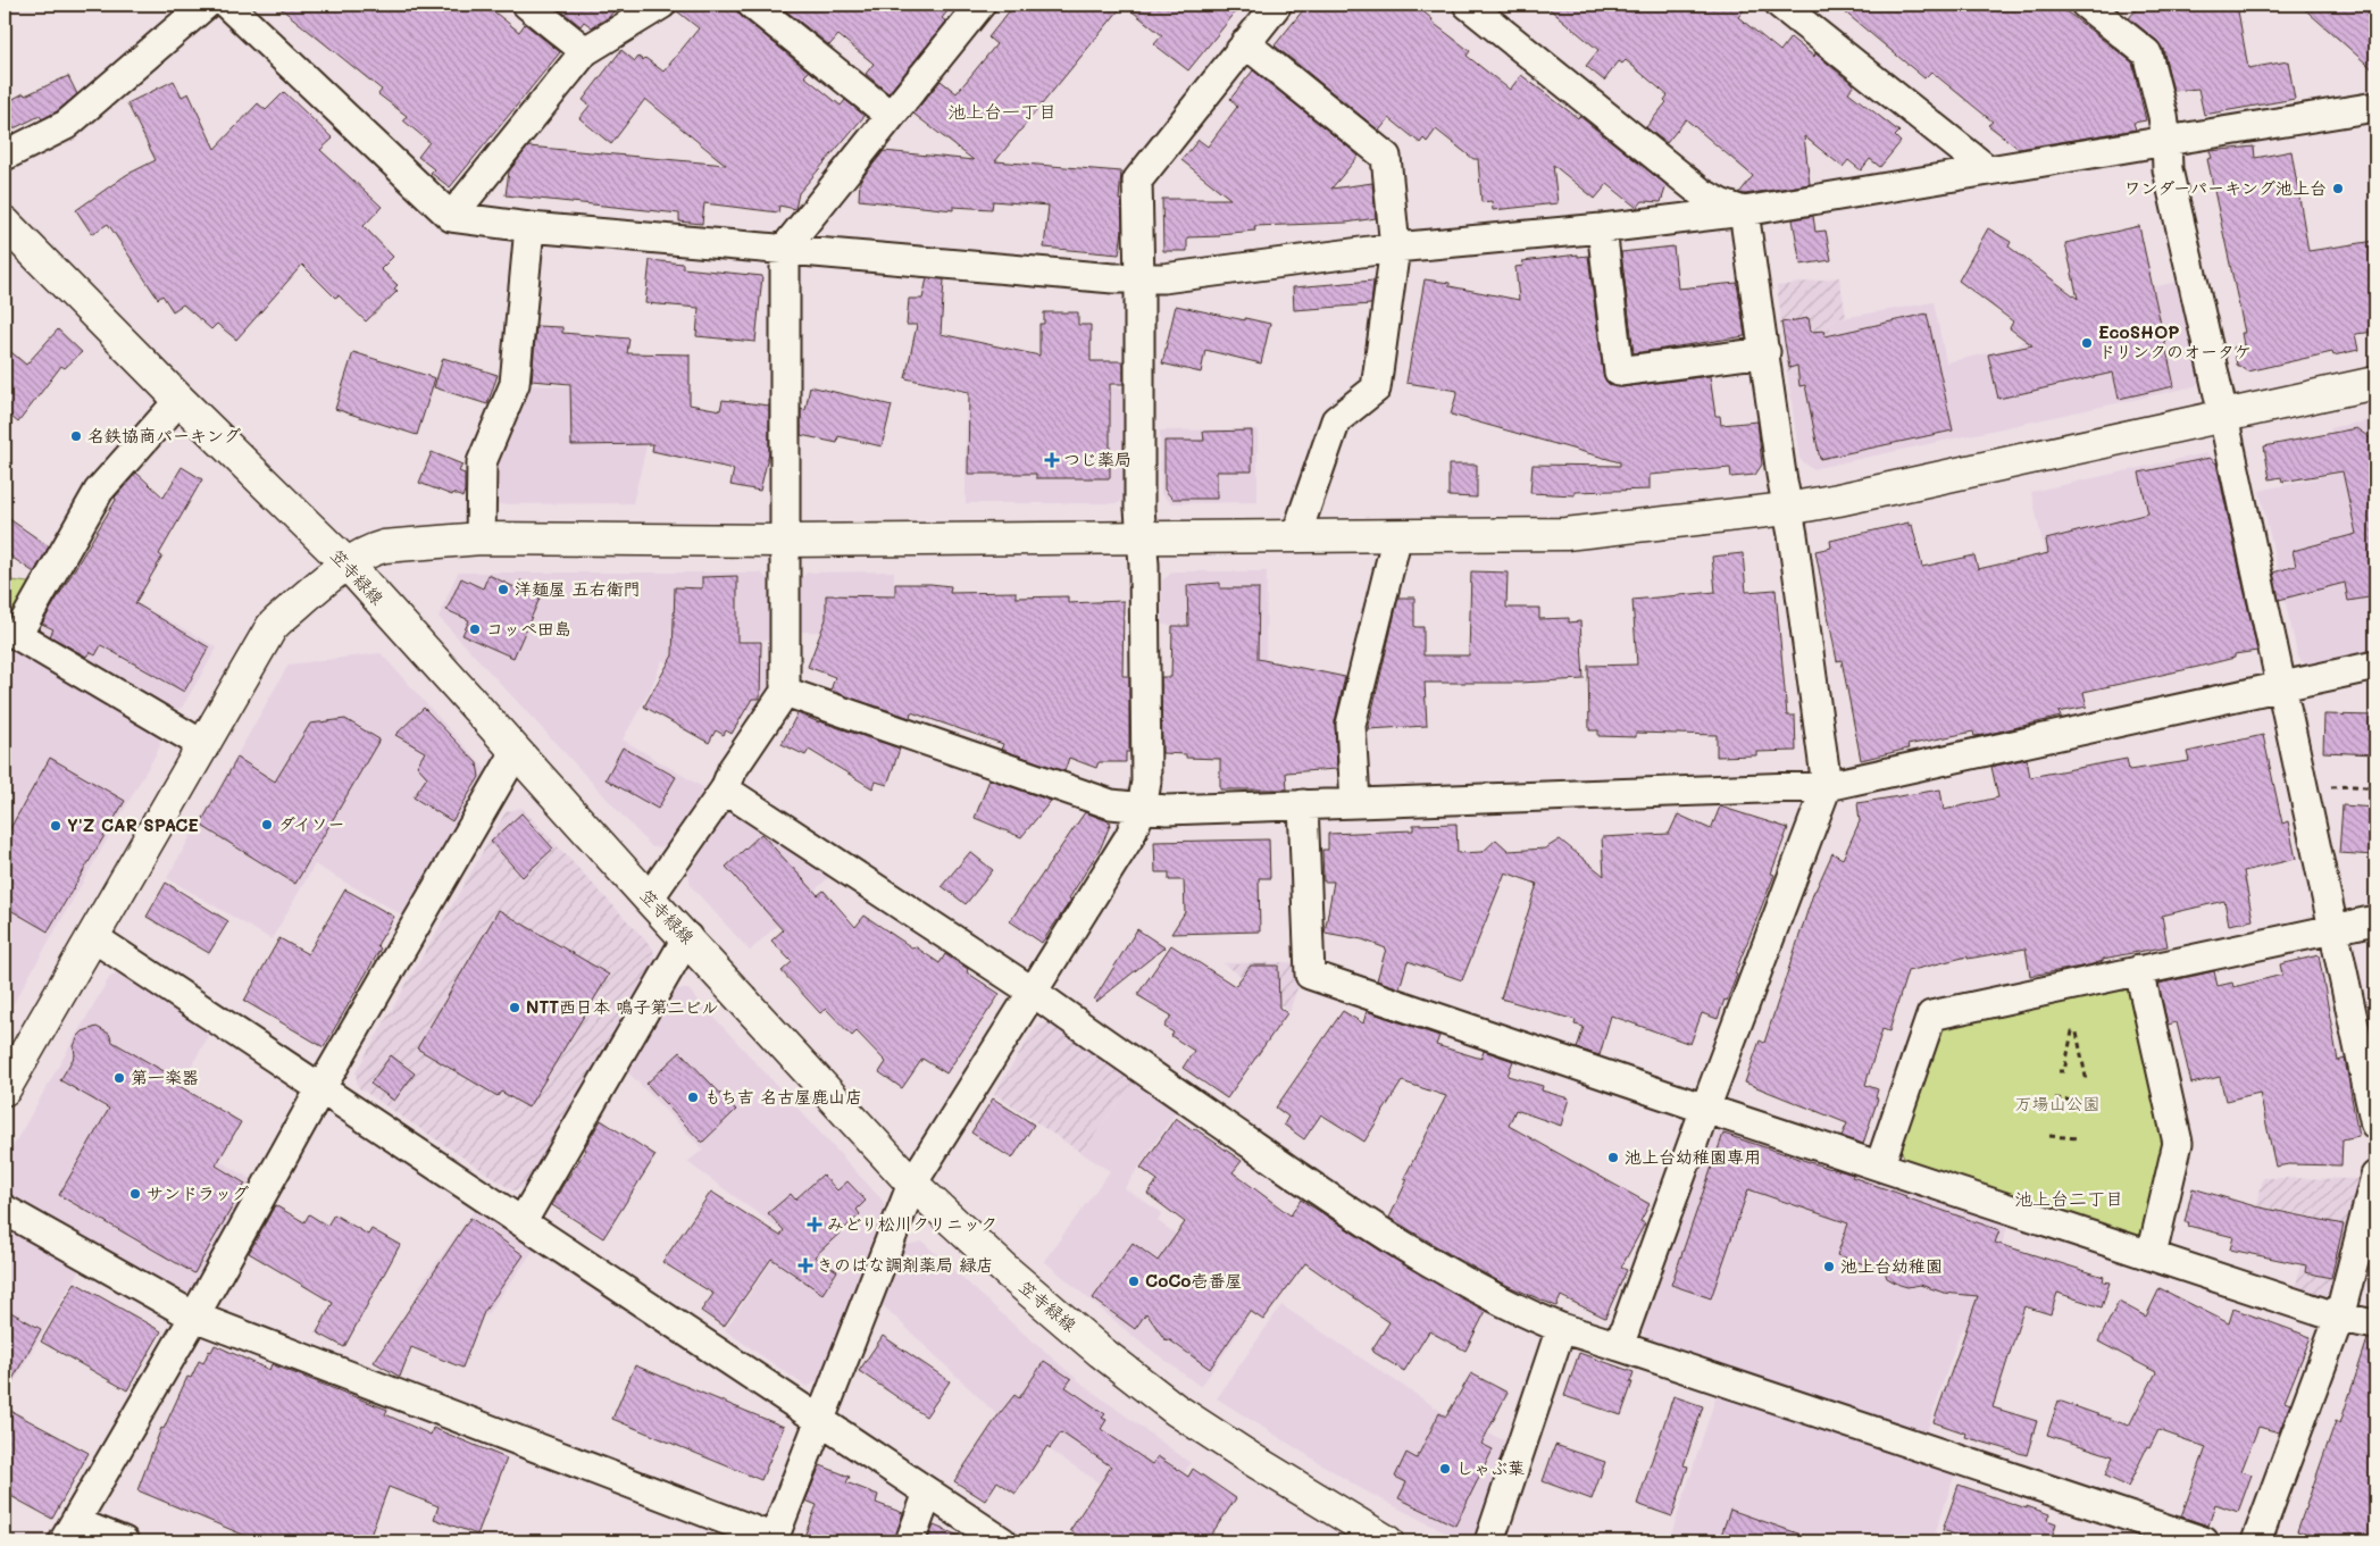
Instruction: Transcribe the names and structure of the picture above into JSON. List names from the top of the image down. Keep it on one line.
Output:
{"streets":{"street":["笠寺緑線"]},"districts":["池上台一丁目","池上台二丁目"],"parks":["万場山公園"],"places":{"other":["ワンダーパーキング池上台","EcoSHOP ドリンクのオータケ","名鉄協商パーキング","洋麺屋 五右衛門","コッペ田島","ダイソー","Y'Z CAR SPACE","NTT西日本 鳴子第二ビル","第一楽器","もち吉 名古屋鹿山店","池上台幼稚園専用","サンドラッグ","池上台幼稚園","CoCo壱番屋","しゃぶ葉"],"health":["つじ薬局","みどり松川クリニック","きのはな調剤薬局 緑店"]}}
